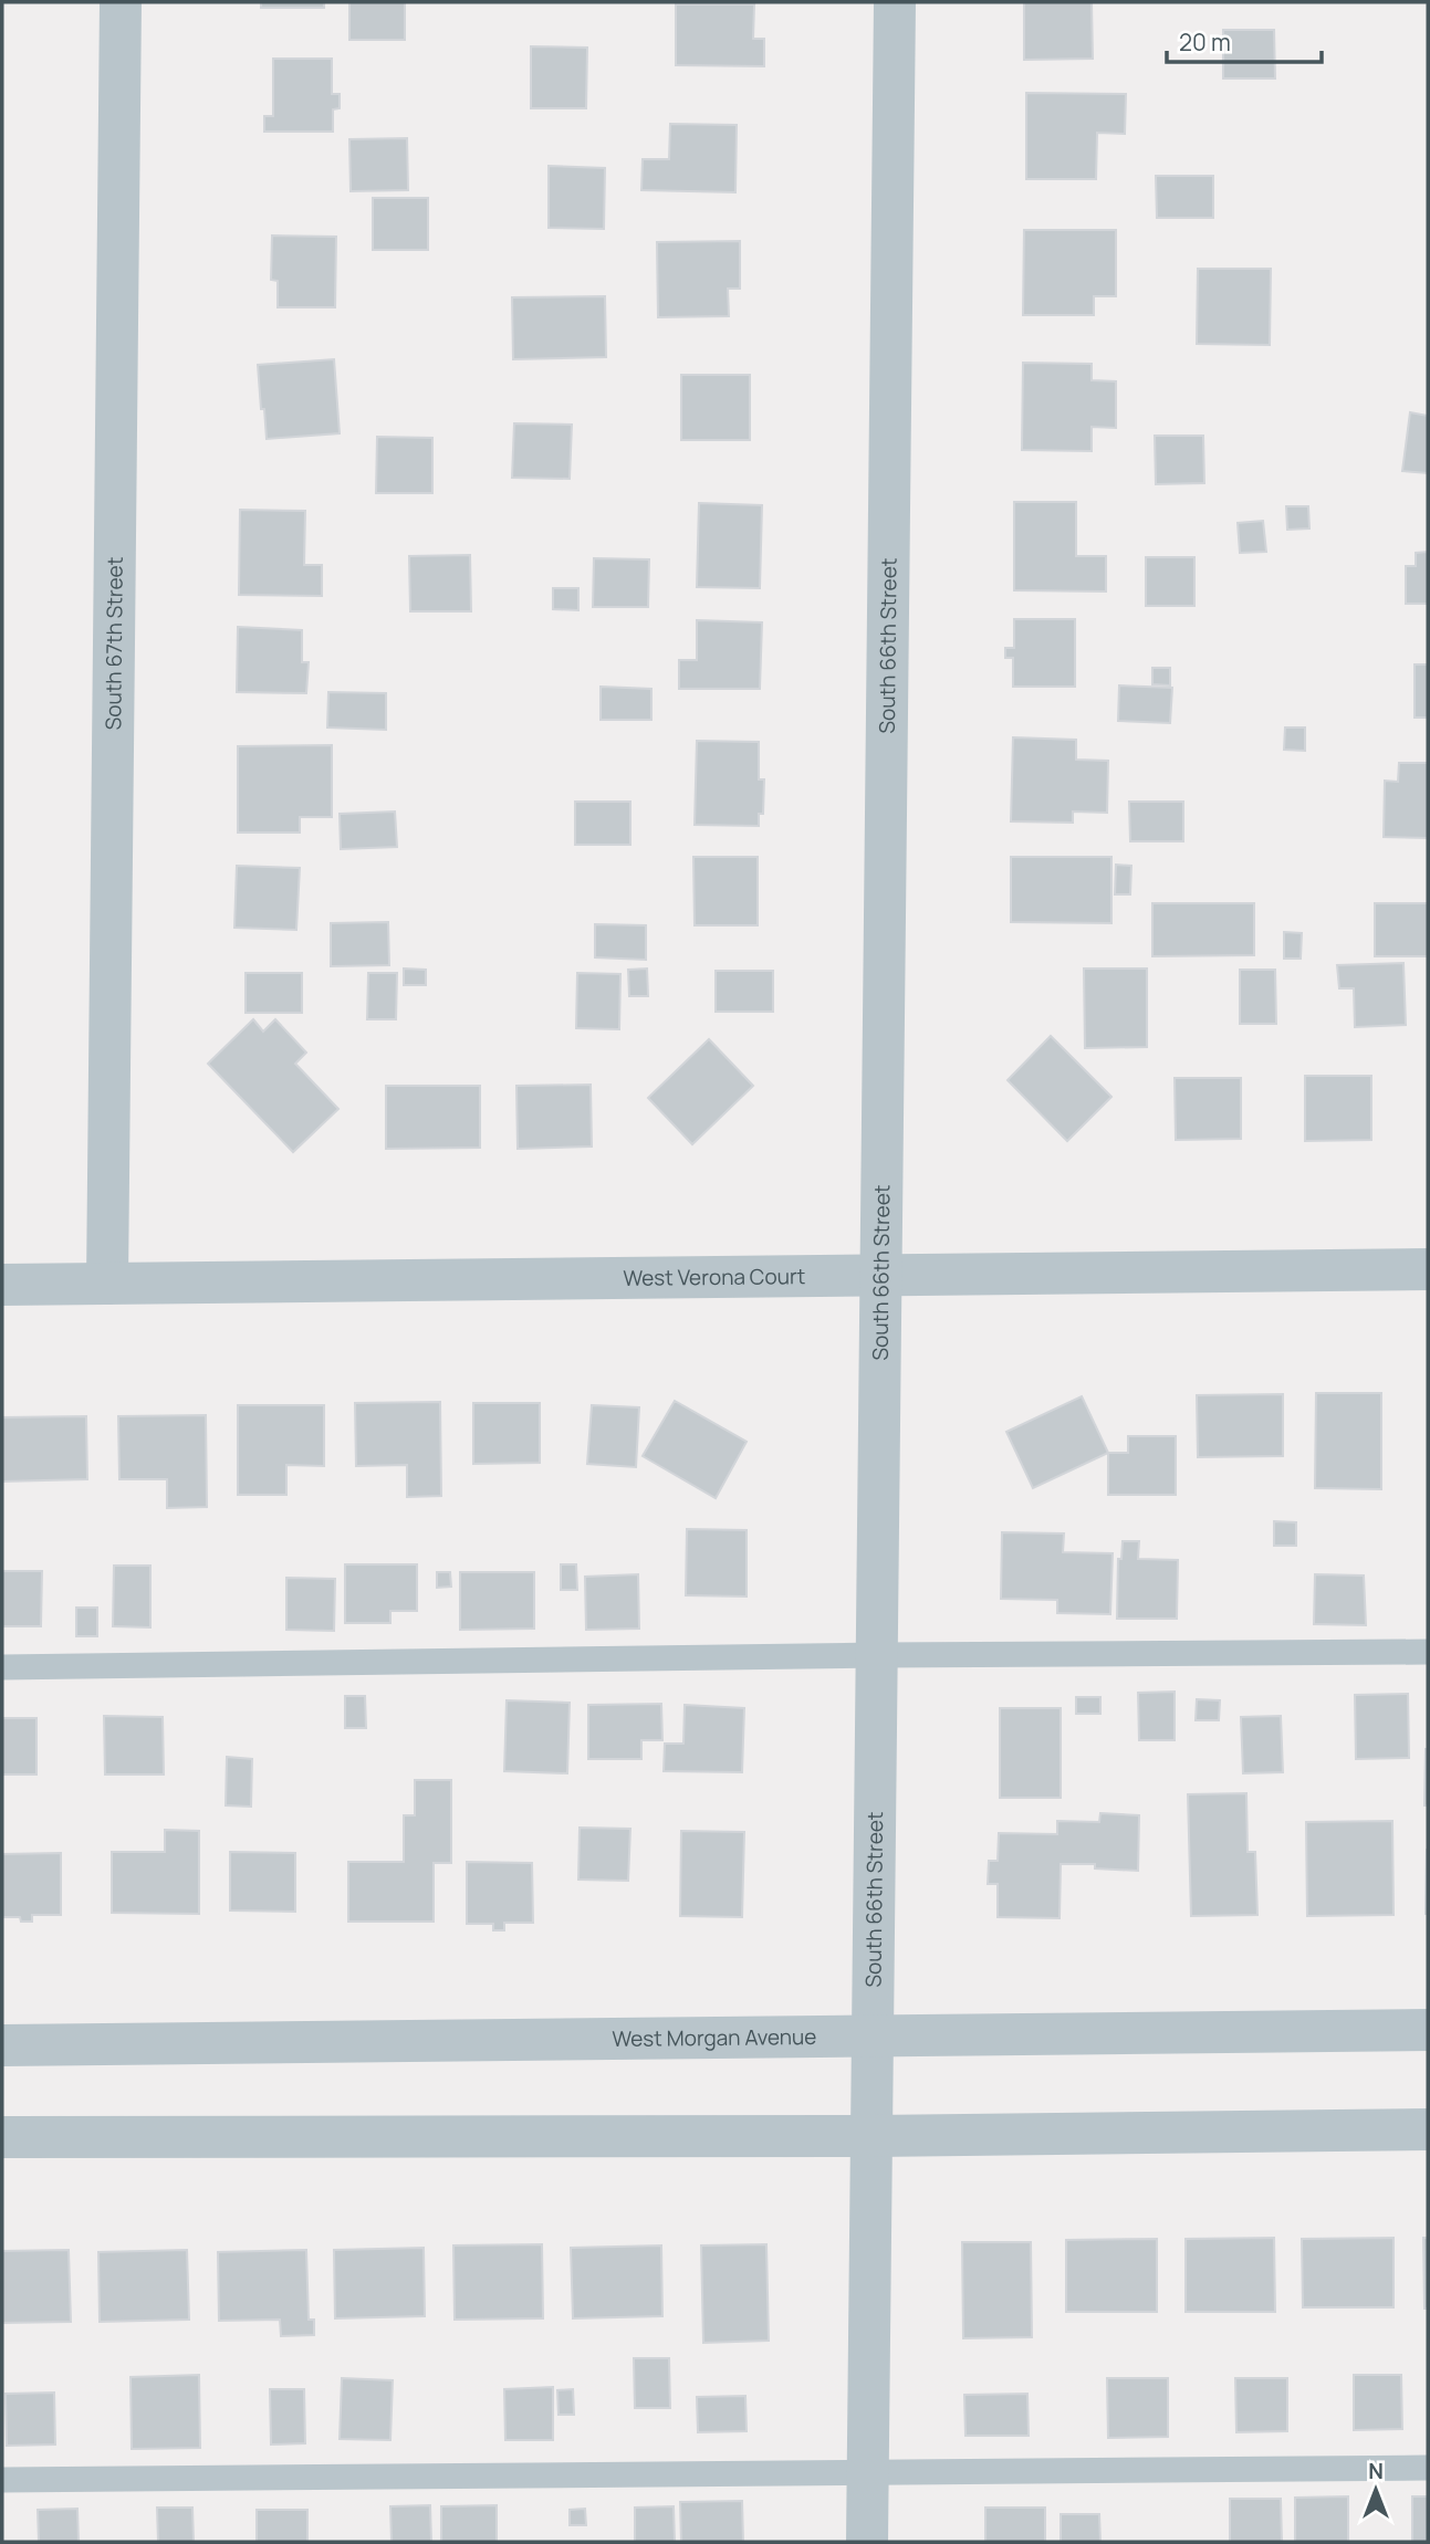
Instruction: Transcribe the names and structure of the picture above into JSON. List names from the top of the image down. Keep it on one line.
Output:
{"streets":{"street":["South 67th Street","South 66th Street","West Verona Court","West Morgan Avenue"]},"crossings":[["South 67th Street","West Verona Court"],["South 66th Street","West Verona Court"],["South 66th Street","West Morgan Avenue"]],"scale_bar":"20 m","north":"top"}
